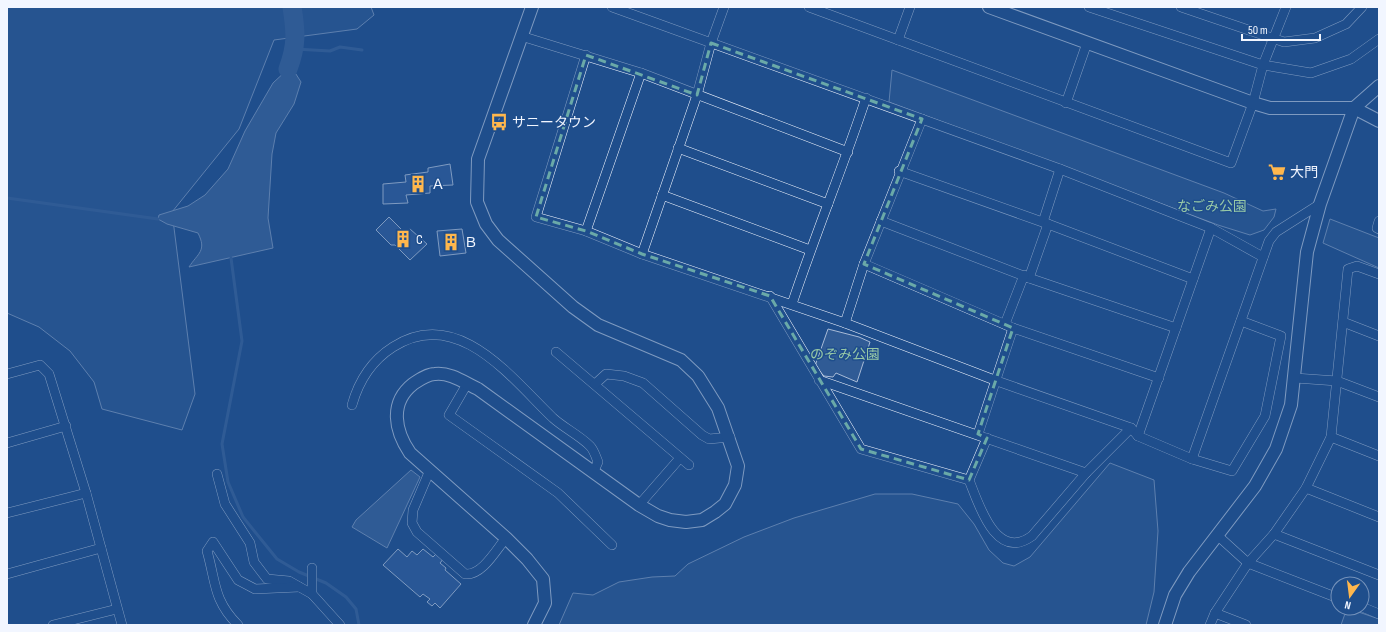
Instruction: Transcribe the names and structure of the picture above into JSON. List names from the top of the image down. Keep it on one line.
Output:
{"parks":["なごみ公園","のぞみ公園"],"places":{"bus stop":["サニータウン"],"supermarket":["大門"],"building":["Ａ","C","Ｂ"]},"scale_bar":"50 m","north":"bottom"}
